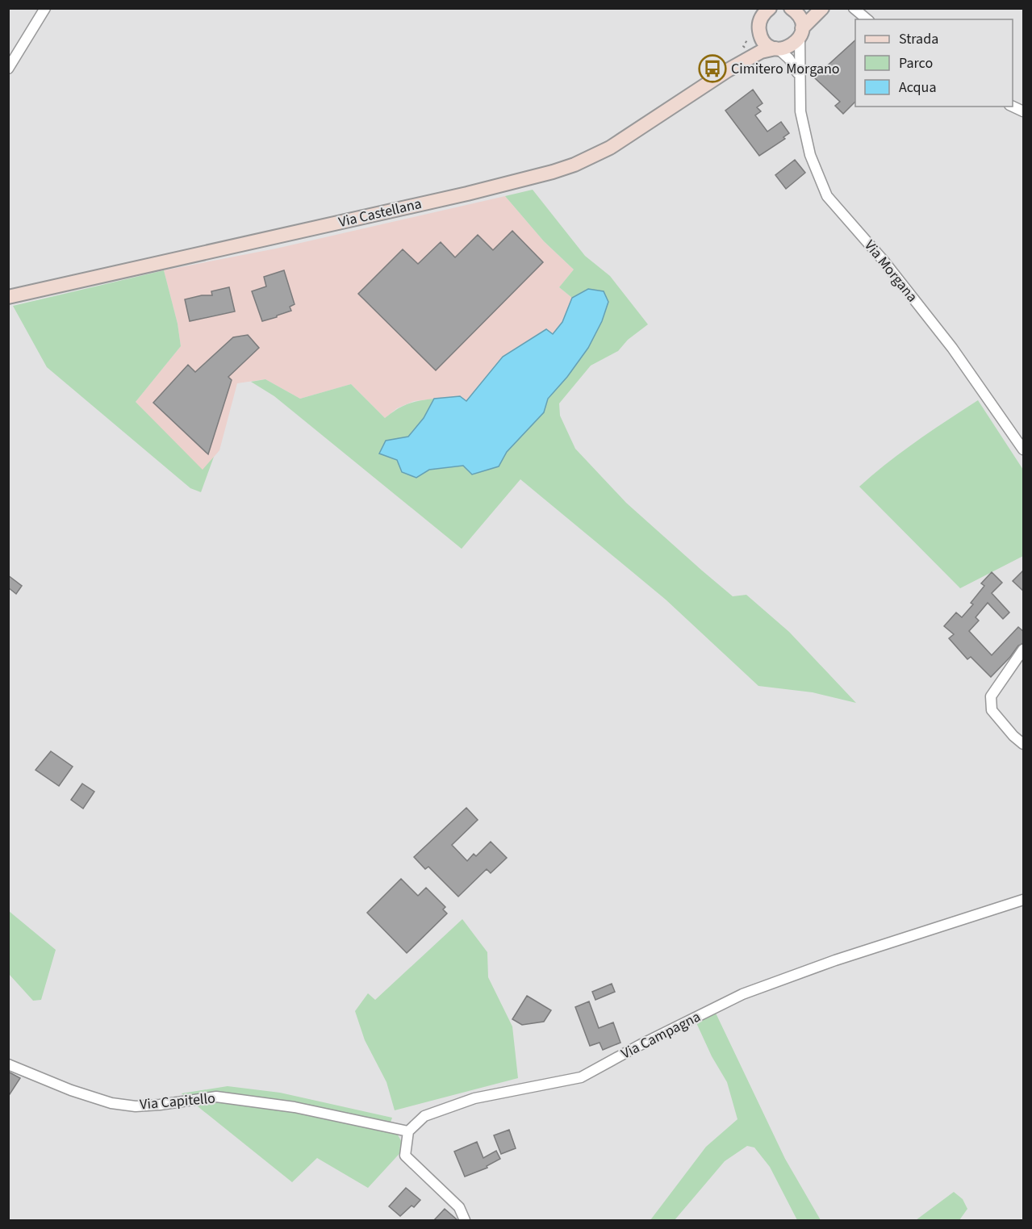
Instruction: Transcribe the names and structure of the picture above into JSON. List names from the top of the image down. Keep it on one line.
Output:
{"streets":{"main road":["Via Castellana"],"street":["Via Morgana","Via Campagna","Via Capitello"]},"crossings":[["Via Castellana","Via Morgana"],["Via Campagna","Via Capitello"]],"places":{"bus stop":["Cimitero Morgano"]},"legend":["Strada","Parco","Acqua"]}
